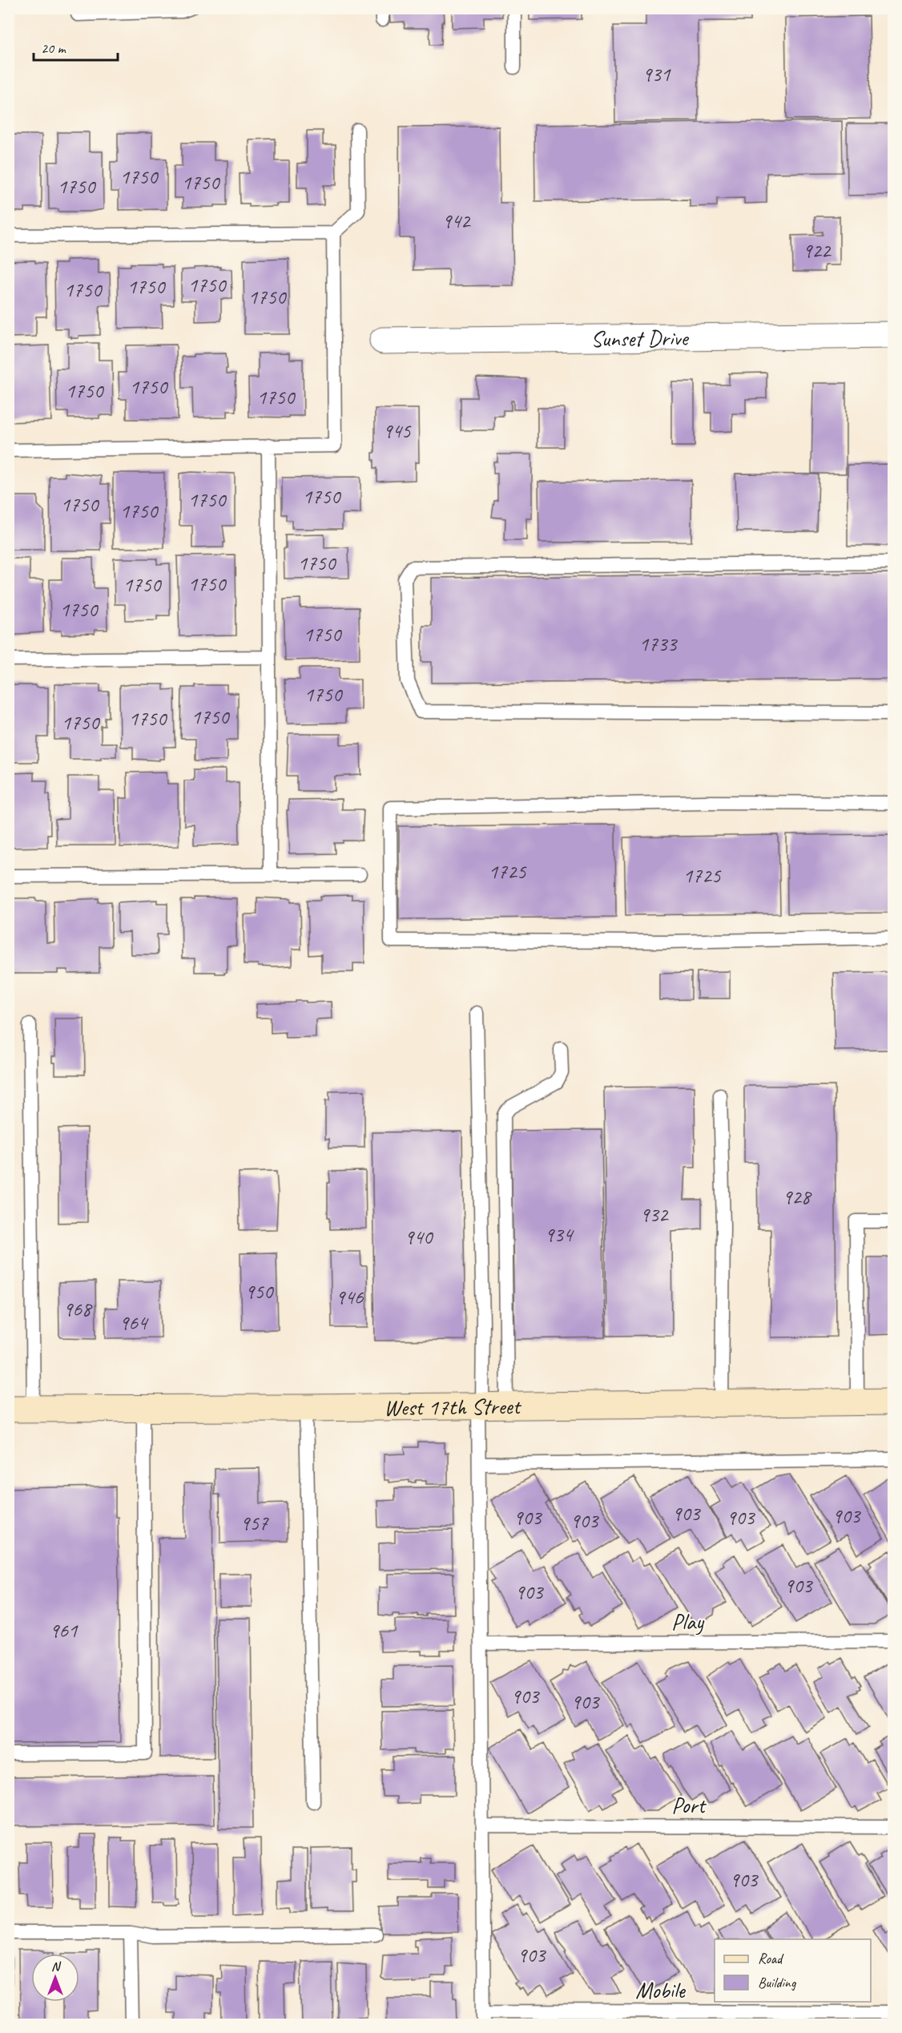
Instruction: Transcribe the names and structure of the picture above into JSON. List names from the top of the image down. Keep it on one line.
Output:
{"streets":{"street":["Sunset Drive","West 17th Street"],"lane":["Play","Port","Mobile"]},"house_numbers":["931","1750","1750","1750","942","922","1750","1750","1750","1750","1750","1750","1750","945","1750","1750","1750","1750","1750","1750","1750","1750","1750","1733","1750","1750","1750","1750","1725","1725","928","932","934","940","950","946","968","964","903","903","903","903","903","957","903","903","961","903","903","903","903"],"legend":["Road","Building"],"scale_bar":"20 m","north":"top"}
